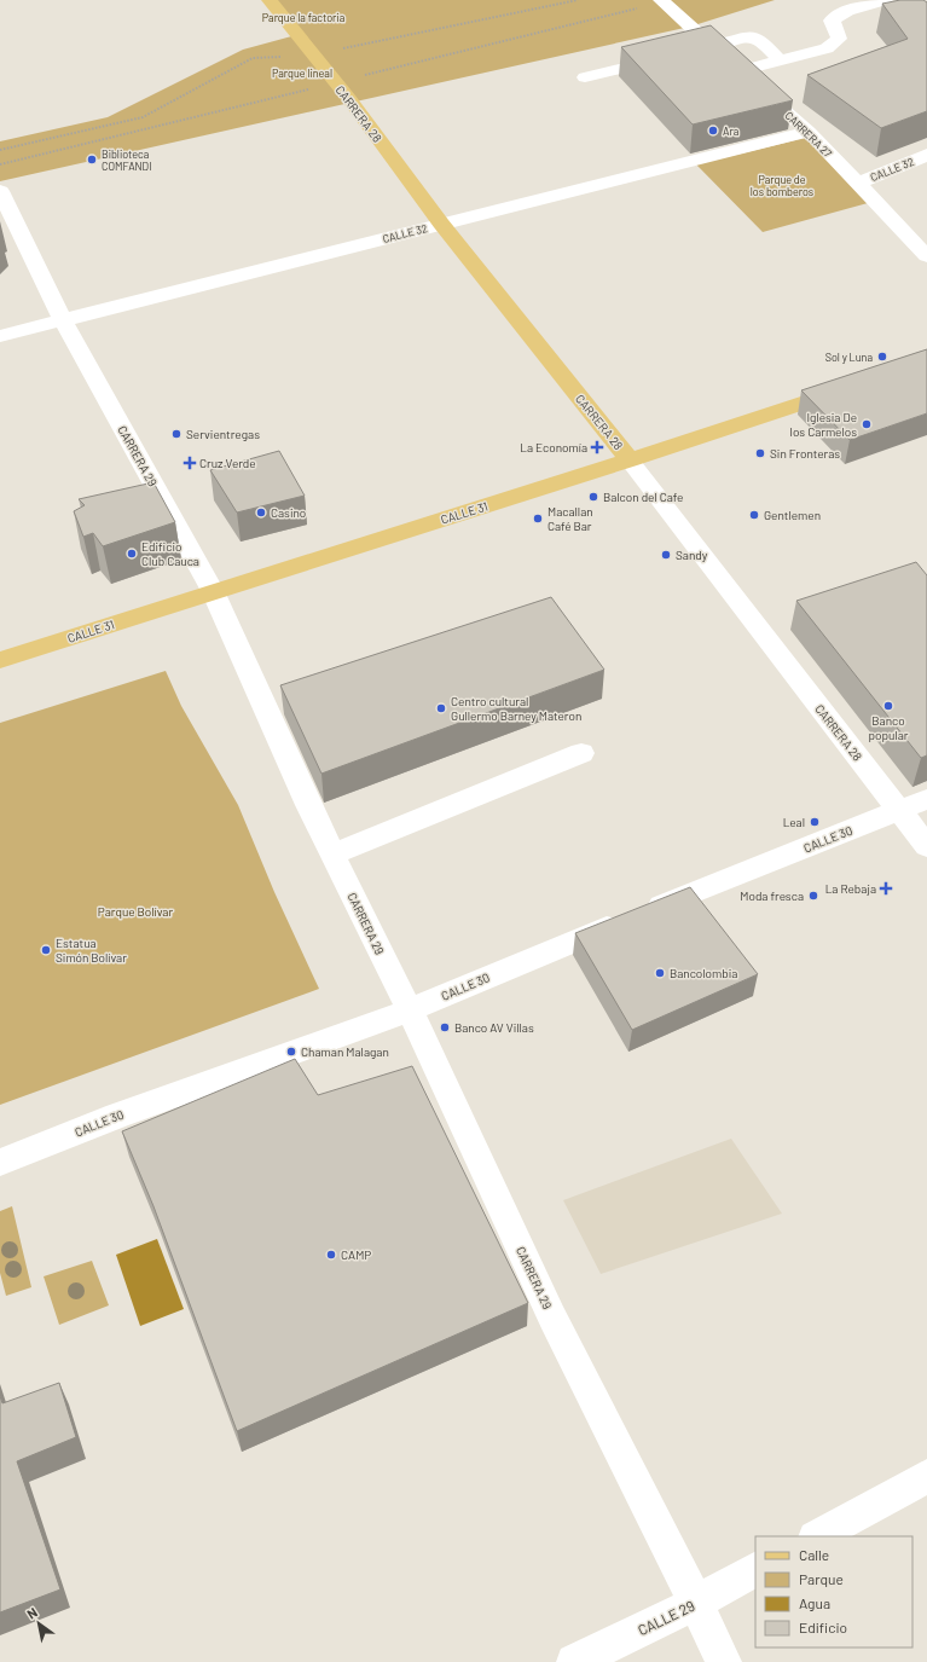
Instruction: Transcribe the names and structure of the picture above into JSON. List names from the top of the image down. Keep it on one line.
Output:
{"streets":{"main road":["CARRERA 28","CALLE 31"],"street":["CARRERA 27","CALLE 32","CARRERA 29","CALLE 30","CALLE 29"]},"crossings":[["CARRERA 28","CALLE 32"],["CARRERA 28","CALLE 31"],["CARRERA 28","CALLE 30"],["CARRERA 27","CALLE 32"],["CALLE 32","CARRERA 29"],["CARRERA 29","CALLE 31"],["CARRERA 29","CALLE 30"],["CARRERA 29","CALLE 29"]],"parks":["Parque la factoria","Parque lineal","Parque de los bomberos","Parque Bolívar"],"places":{"other":["Ara","Biblioteca COMFANDI","Sol y Luna","Iglesia De los Carmelos","Servientregas","Sin Fronteras","Balcon del Cafe","Casino","Gentlemen","Macallan Café Bar","Edificio Club Cauca","Sandy","Banco popular","Centro cultural Gullermo Barney Materon","Leal","Moda fresca","Estatua Simón Bolívar","Bancolombia","Banco AV Villas","Chaman Malagan","CAMP"],"health":["La Economía","Cruz Verde","La Rebaja"]},"legend":["Calle","Parque","Agua","Edificio"],"north":"top left"}
